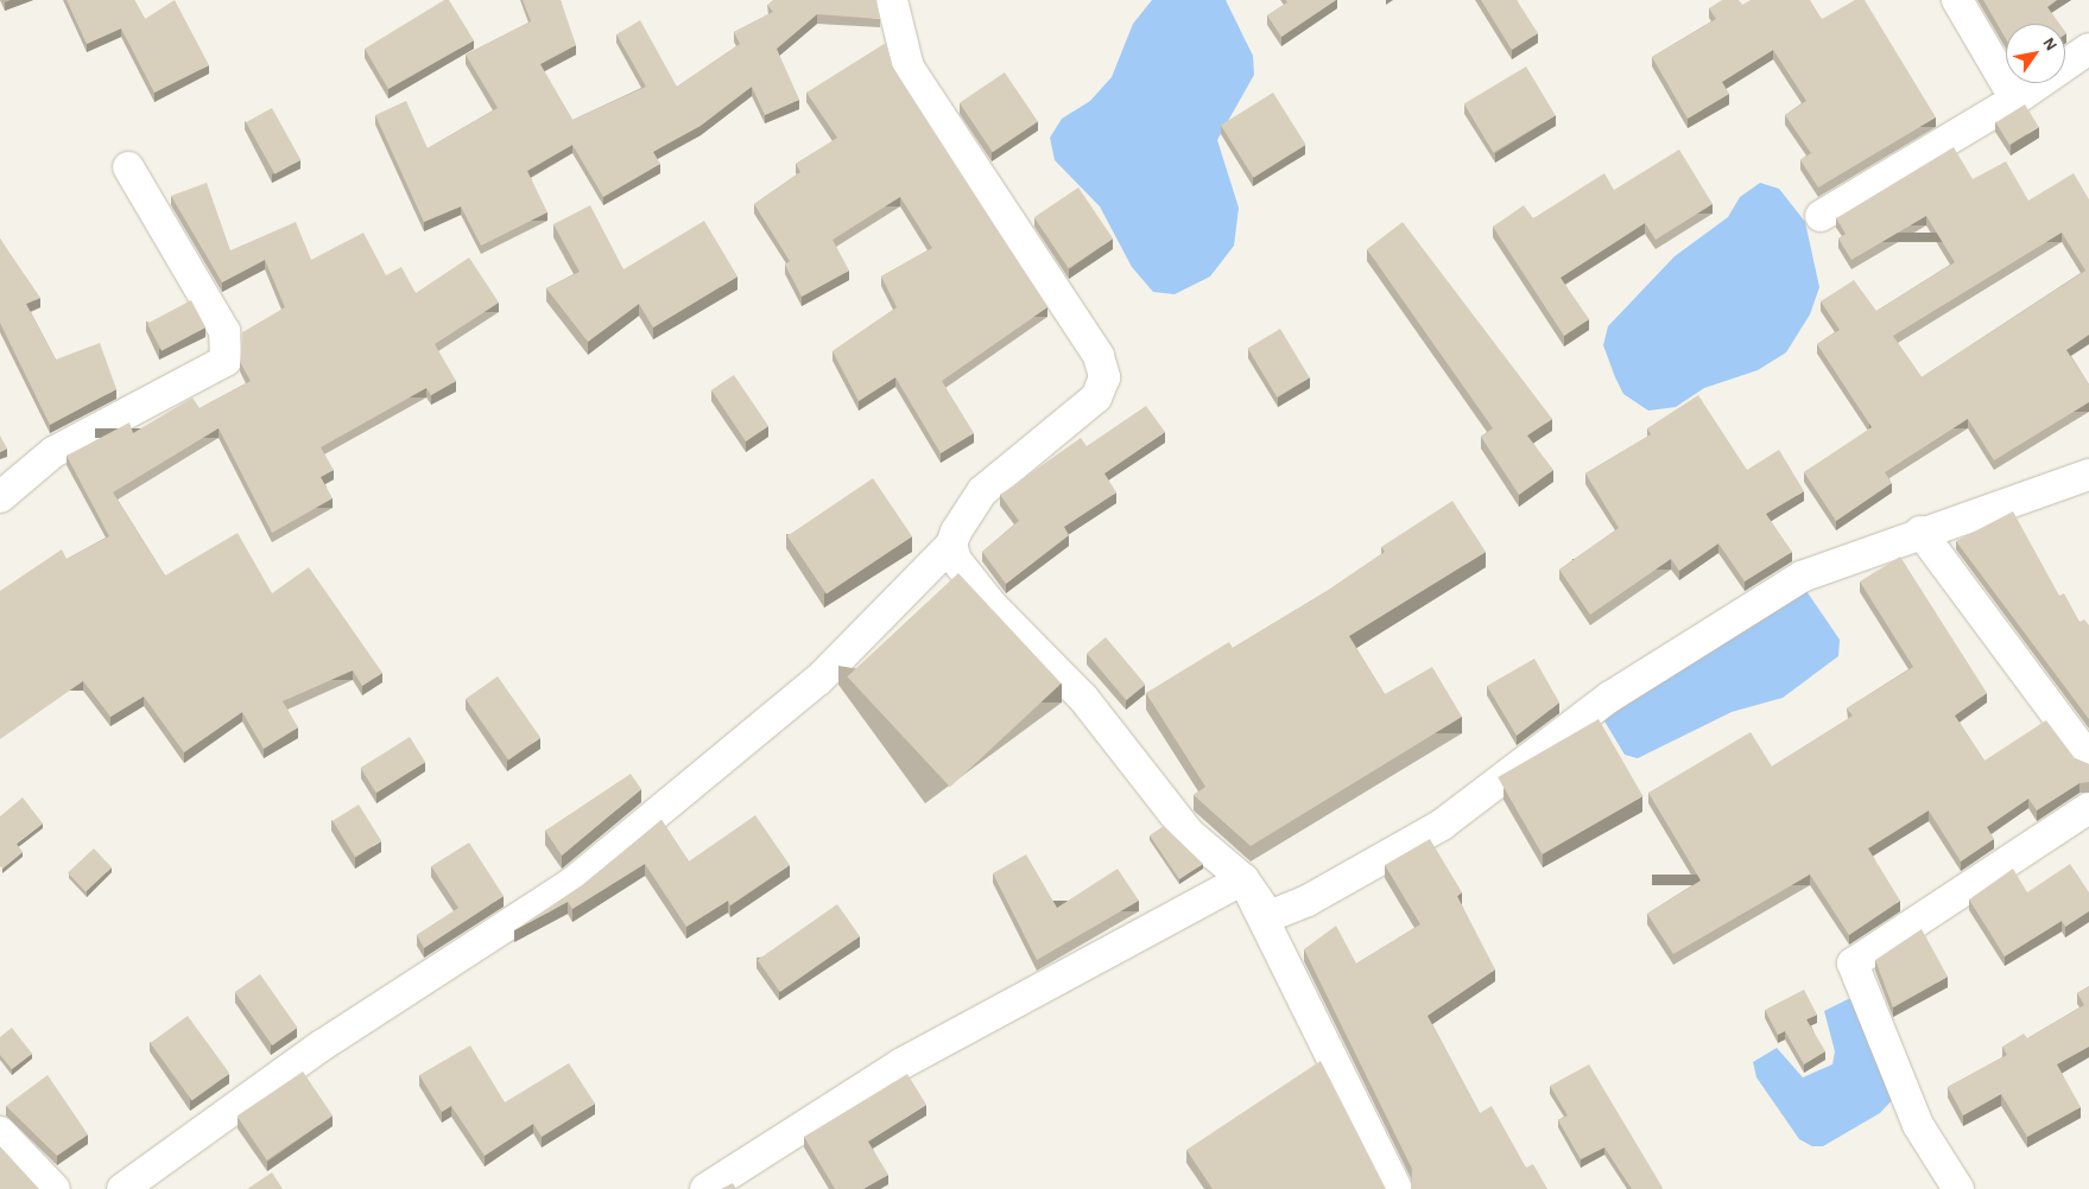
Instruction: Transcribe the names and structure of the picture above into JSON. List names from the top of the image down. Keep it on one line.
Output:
{"north":"top right"}
